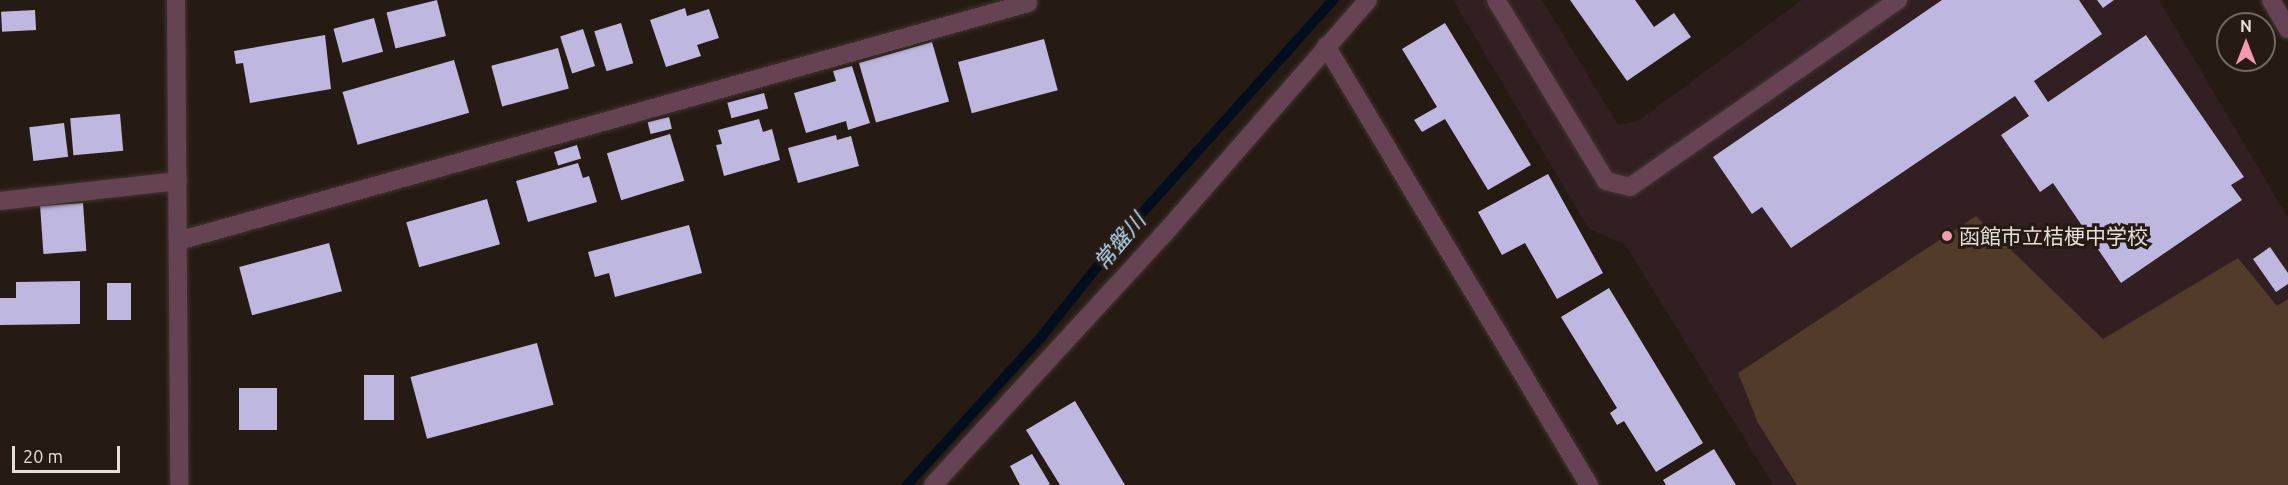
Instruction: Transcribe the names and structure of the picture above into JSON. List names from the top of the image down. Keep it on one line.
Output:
{"water":["常盤川"],"places":["函館市立桔梗中学校"],"scale_bar":"20 m","north":"top"}
